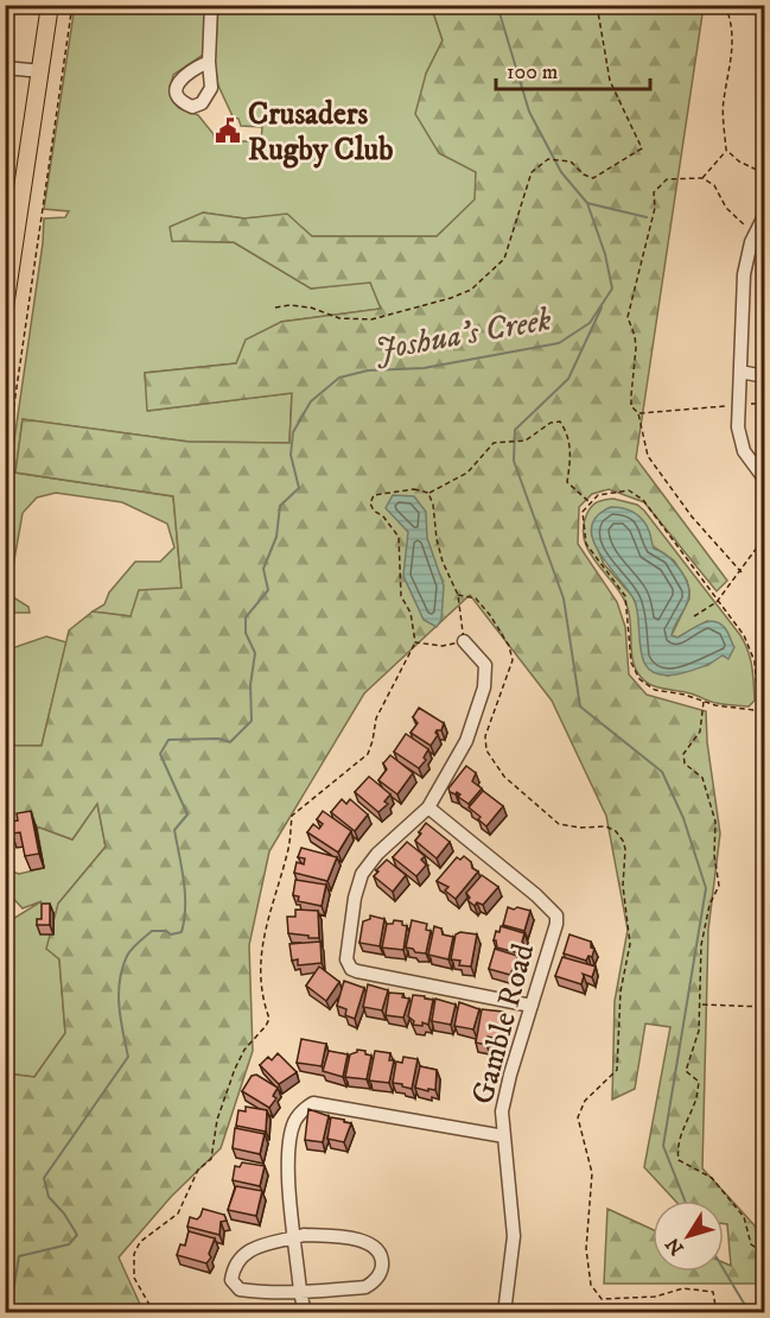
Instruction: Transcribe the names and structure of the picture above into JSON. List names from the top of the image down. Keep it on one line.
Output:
{"streets":{"street":["Gamble Road"]},"water":["Joshua's Creek"],"places":{"public building":["Crusaders Rugby Club"]},"scale_bar":"100 m","north":"bottom left"}
